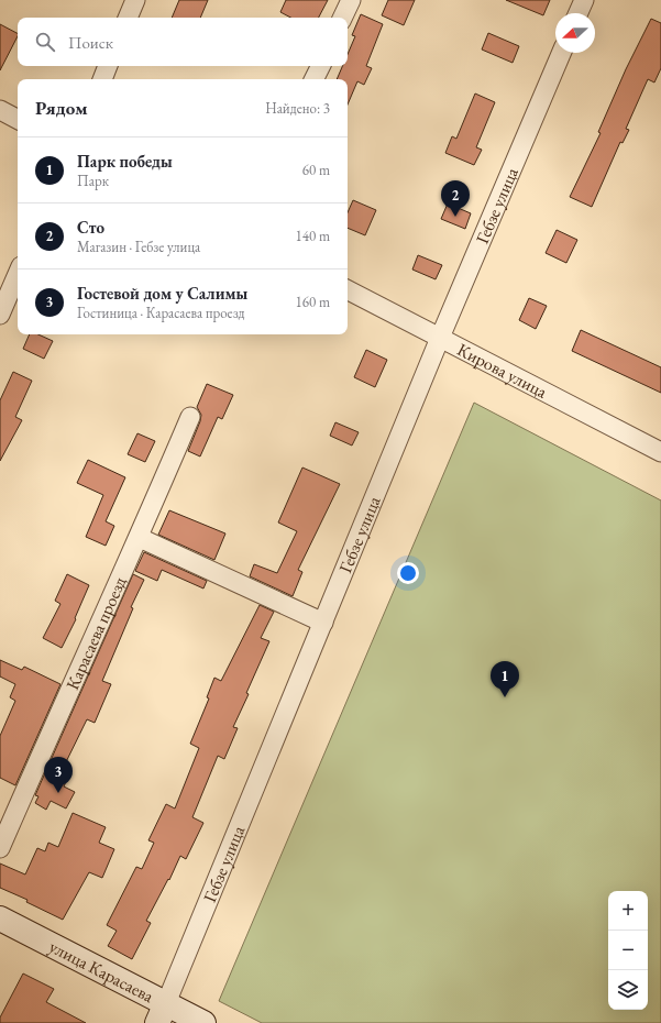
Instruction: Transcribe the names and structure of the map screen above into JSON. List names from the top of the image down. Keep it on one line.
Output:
{"streets":{"main road":["улица Карасаева"],"street":["Гебзе улица","Кирова улица","Карасаева проезд"]},"crossings":[["Гебзе улица","Кирова улица"],["Гебзе улица","улица Карасаева"]],"north":"left","page":{"search":"Поиск","heading":["Рядом","Найдено: 3"],"list":[{"mark":"1","name":"Парк победы","note":"Парк","value":"60 m"},{"mark":"2","name":"Сто","note":"Магазин · Гебзе улица","value":"140 m"},{"mark":"3","name":"Гостевой дом у Салимы","note":"Гостиница · Карасаева проезд","value":"160 m"}],"pins":["2","1","3"],"map_buttons":["+","−"]}}
